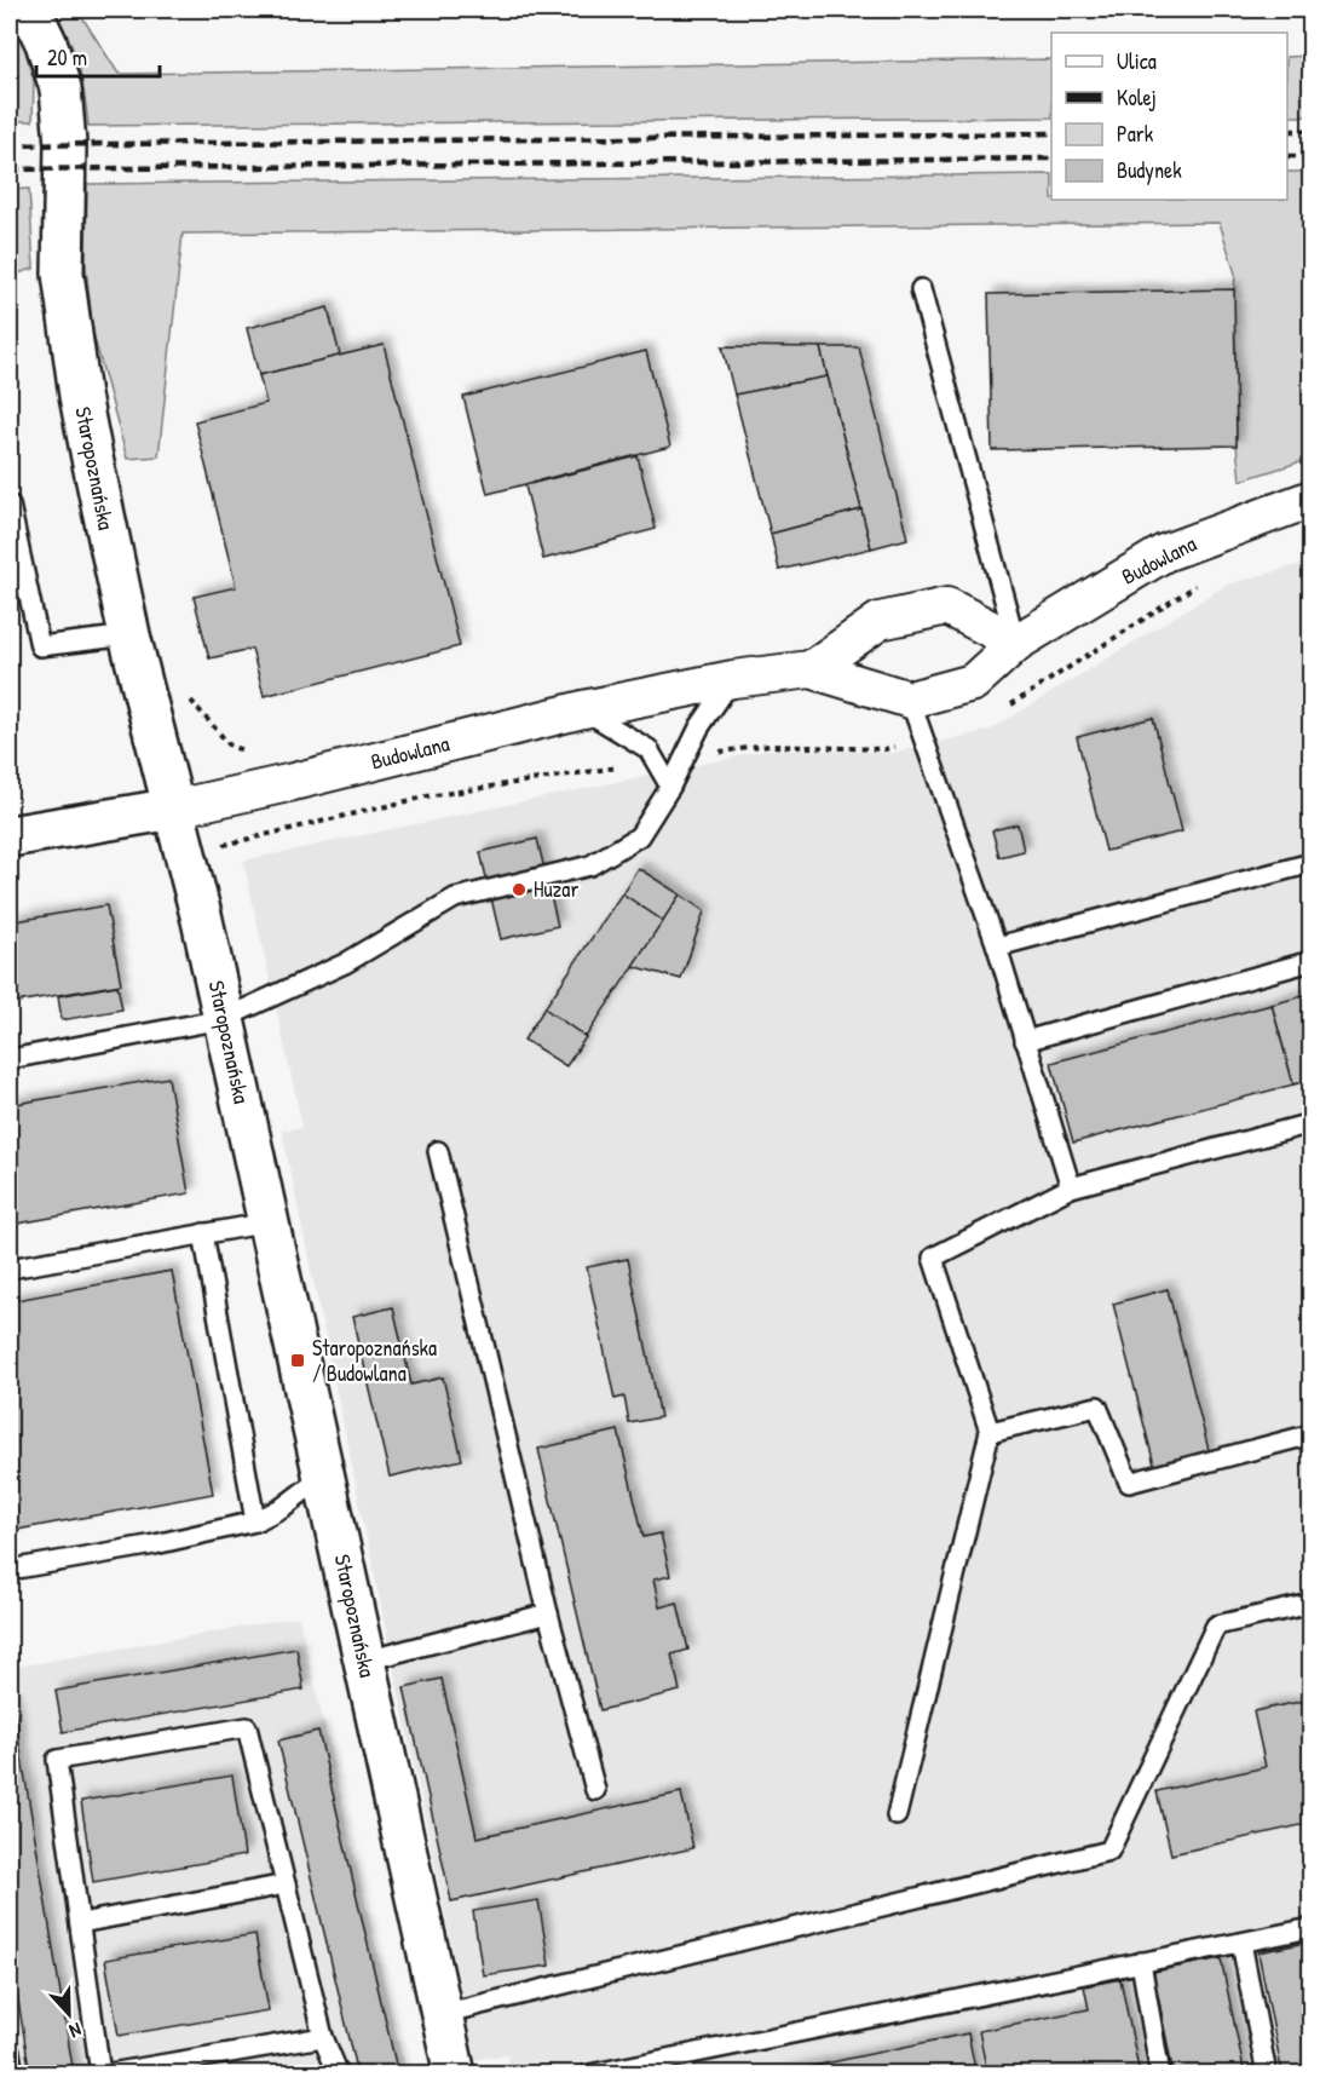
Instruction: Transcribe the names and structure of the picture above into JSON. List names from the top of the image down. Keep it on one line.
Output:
{"streets":{"street":["Staropoznańska","Budowlana"]},"crossings":[["Staropoznańska","Budowlana"]],"places":{"other":["Huzar"],"transit":["Staropoznańska / Budowlana"]},"legend":["Ulica","Kolej","Park","Budynek"],"scale_bar":"20 m","north":"bottom"}
